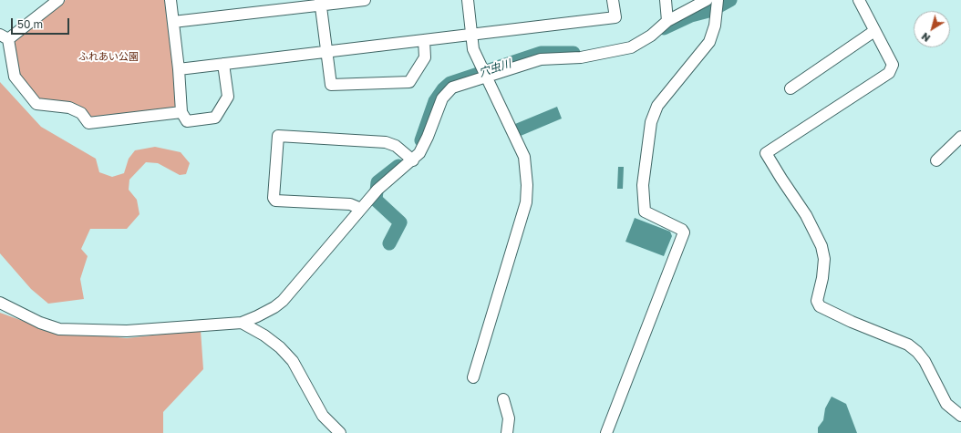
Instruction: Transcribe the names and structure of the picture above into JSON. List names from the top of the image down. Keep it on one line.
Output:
{"water":["穴虫川"],"parks":["ふれあい公園"],"scale_bar":"50 m","north":"bottom left"}
